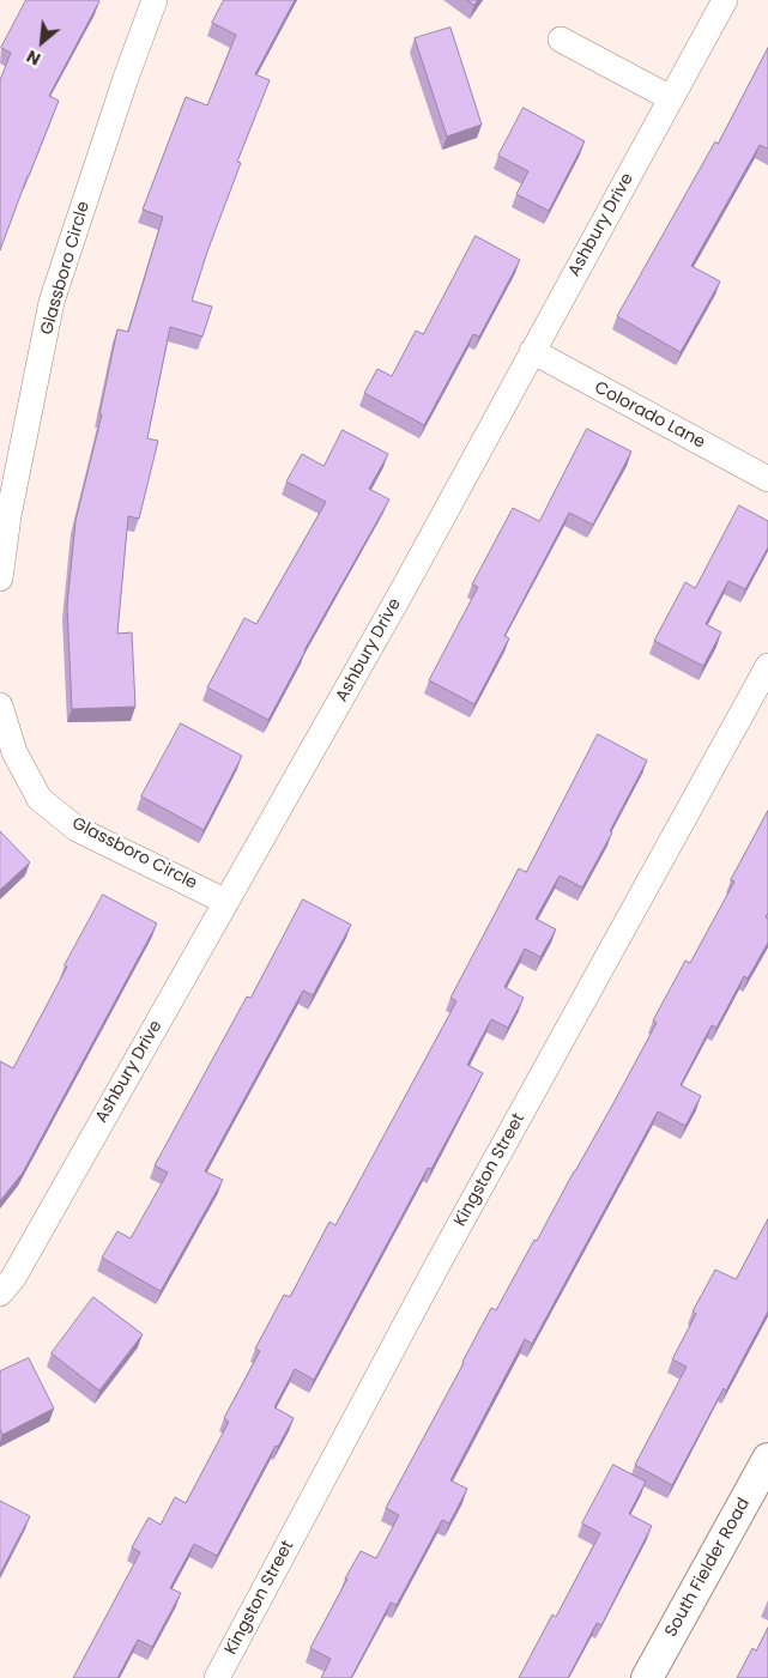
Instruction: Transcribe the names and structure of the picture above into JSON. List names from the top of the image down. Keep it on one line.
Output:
{"streets":{"street":["Ashbury Drive","Glassboro Circle","Colorado Lane","Kingston Street","South Fielder Road"]},"crossings":[["Ashbury Drive","Glassboro Circle"],["Ashbury Drive","Colorado Lane"]],"north":"bottom left"}
